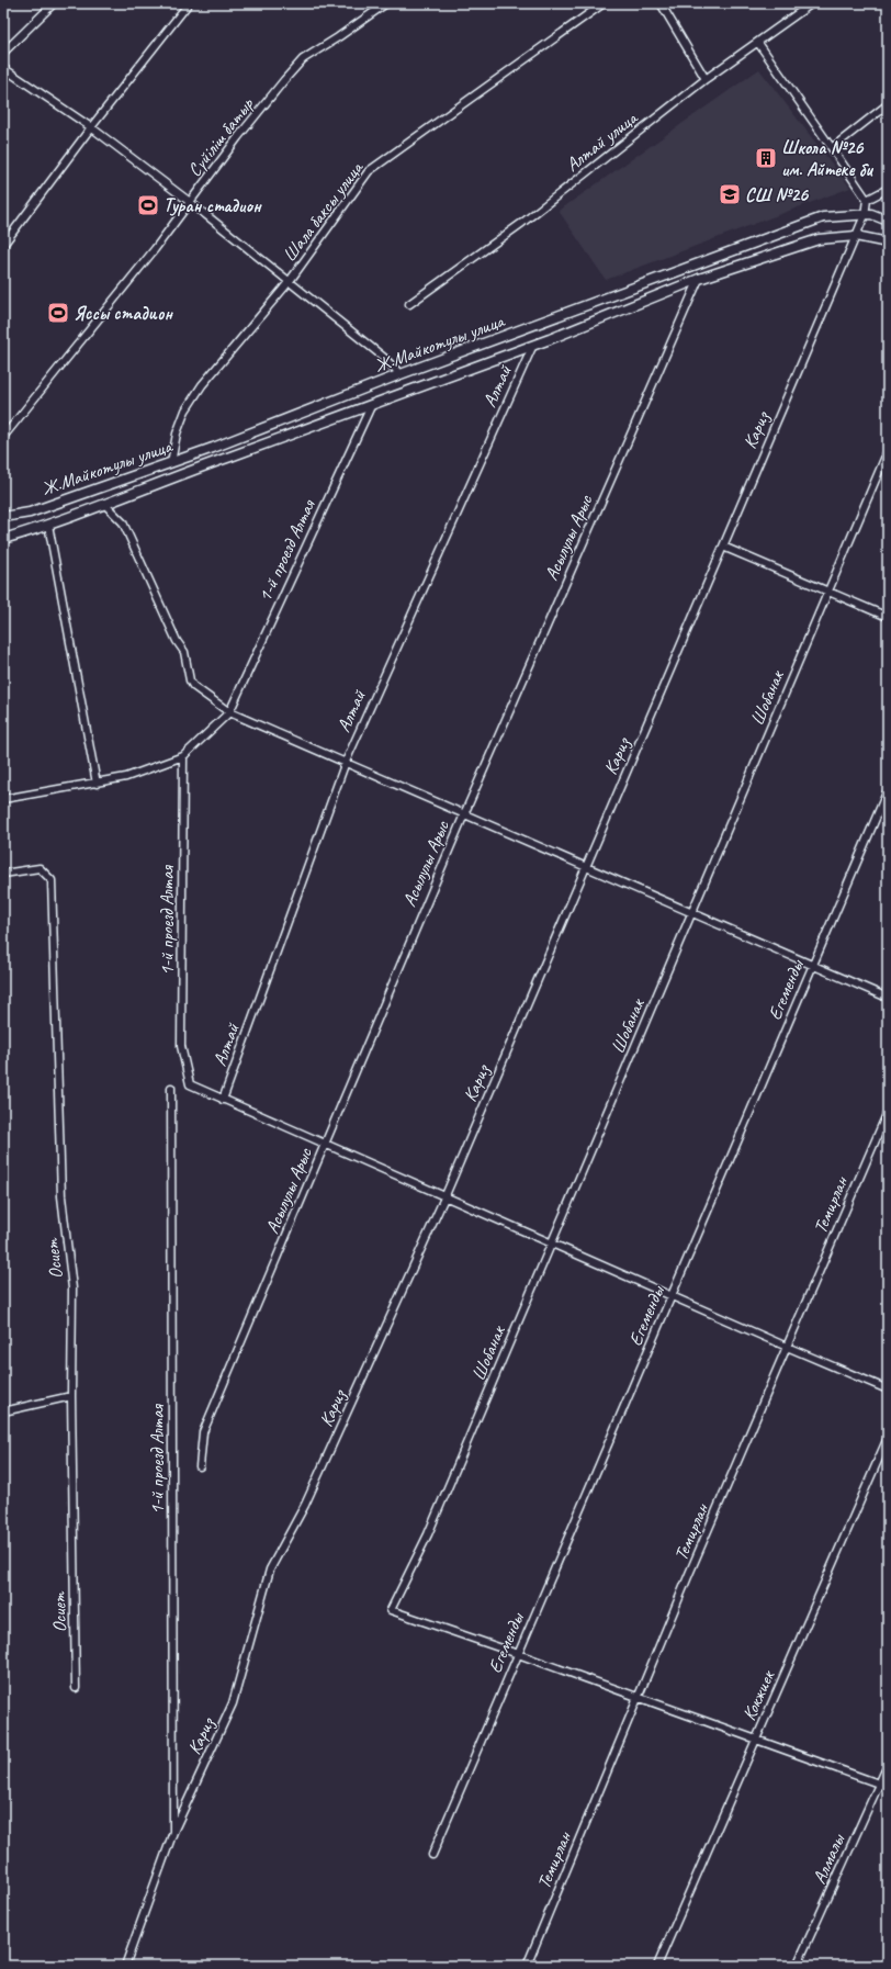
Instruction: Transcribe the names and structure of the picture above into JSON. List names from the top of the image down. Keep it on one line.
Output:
{"streets":{"street":["Сүйіліш батыр","Алтай улица","Шала баксы улица","Ж.Майкотулы улица","Алтай","Кариз","Асылулы Арыс","1-й проезд Алтая","Шобанак","Егеменды","Темирлан","Осиет","Кокжиек","Алмалы"]},"crossings":[["Шала баксы улица","Ж.Майкотулы улица"],["Ж.Майкотулы улица","Алтай"],["Ж.Майкотулы улица","Кариз"],["Ж.Майкотулы улица","Асылулы Арыс"],["Ж.Майкотулы улица","1-й проезд Алтая"],["Алтай","1-й проезд Алтая"],["Кариз","1-й проезд Алтая"],["Шобанак","Егеменды"]],"places":{"building":["Школа №26 им. Айтеке би"],"school or university":["СШ №26"],"sports":["Туран стадион","Яссы стадион"]}}
